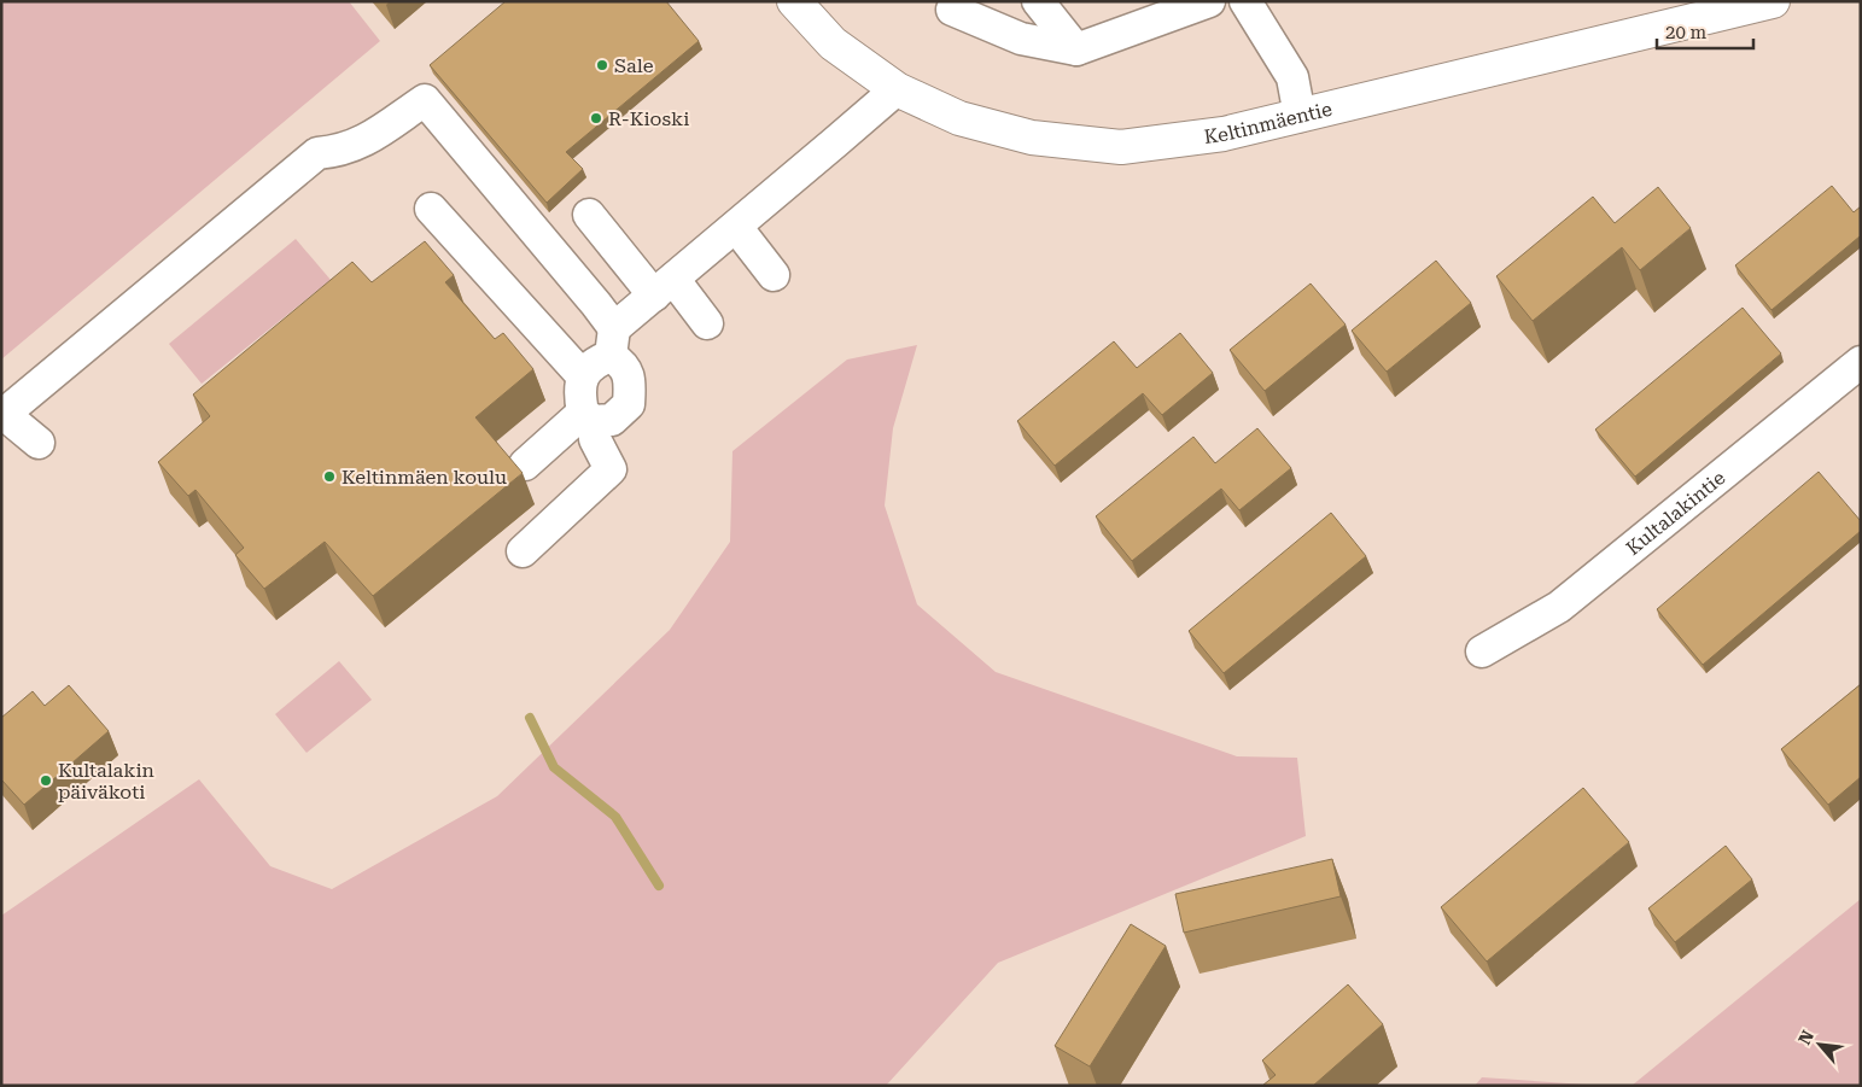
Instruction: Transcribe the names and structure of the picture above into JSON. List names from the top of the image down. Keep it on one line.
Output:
{"streets":{"main road":["Keltinmäentie"],"street":["Kultalakintie"]},"places":["Sale","R-Kioski","Keltinmäen koulu","Kultalakin päiväkoti"],"scale_bar":"20 m","north":"top left"}
